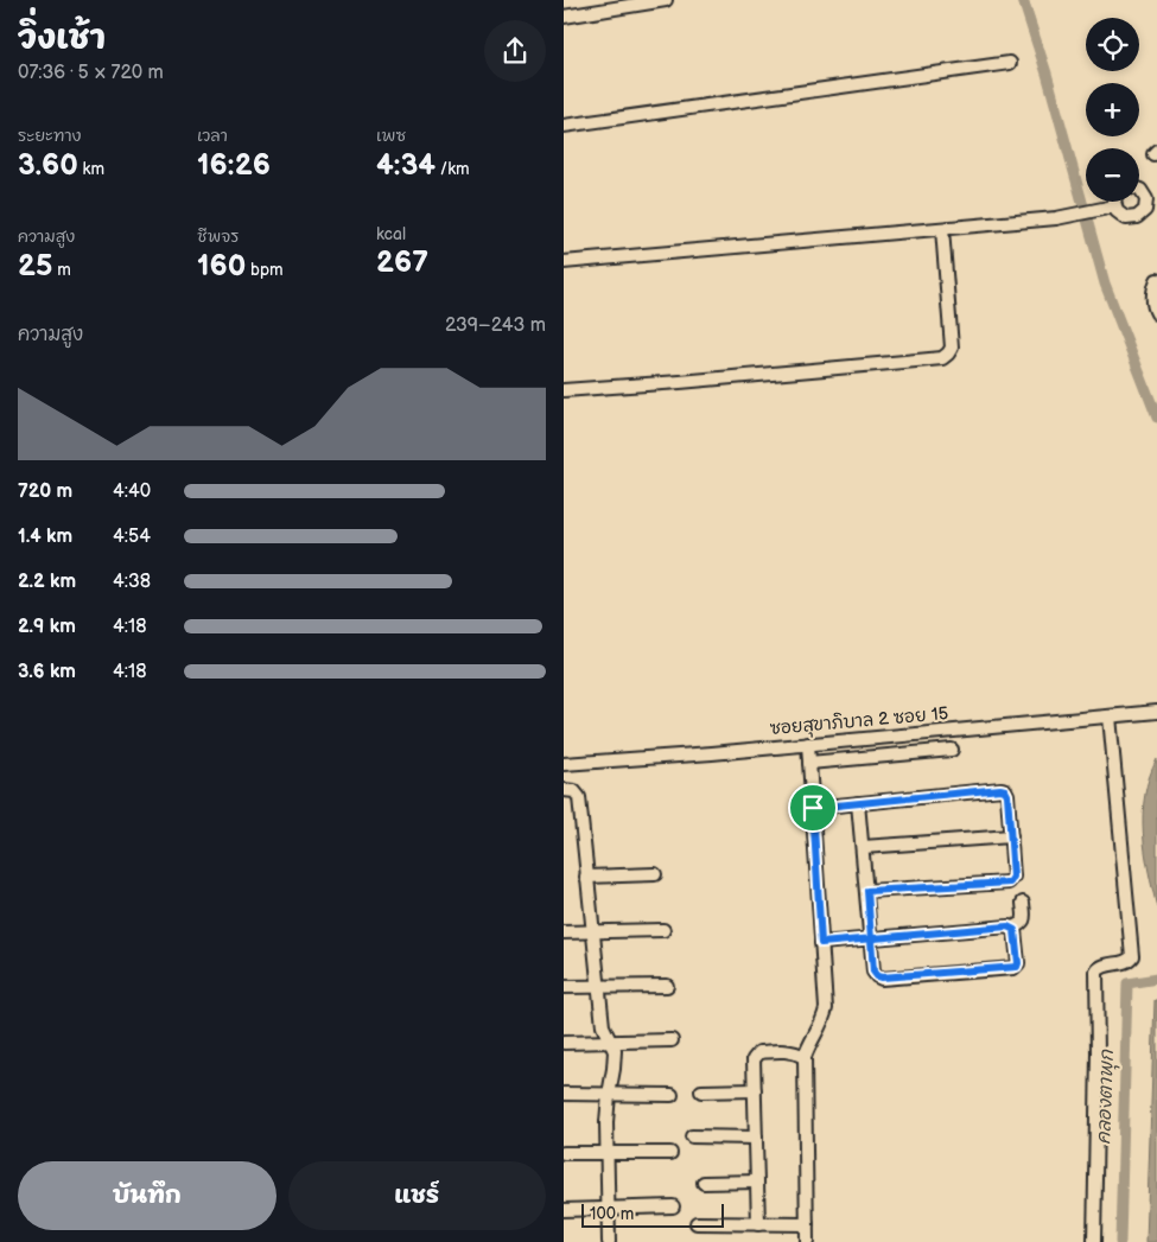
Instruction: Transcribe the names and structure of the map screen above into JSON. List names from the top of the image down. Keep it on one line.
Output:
{"streets":{"street":["ซอยสุขาภิบาล 2 ซอย 15"]},"water":["คลองตาพุก"],"scale_bar":"100 m","page":{"heading":["วิ่งเช้า","07:36 · 5 × 720 m"],"map_buttons":["+","−"],"stats":[["ระยะทาง","3.60 km"],["เวลา","16:26"],["เพซ","4:34 /km"],["ความสูง","25 m"],["ชีพจร","160 bpm"],["kcal","267"]],"chart":["ความสูง","239–243 m"],"list":[{"name":"720 m","note":"4:40"},{"name":"1.4 km","note":"4:54"},{"name":"2.2 km","note":"4:38"},{"name":"2.9 km","note":"4:18"},{"name":"3.6 km","note":"4:18"}],"buttons":["บันทึก","แชร์"],"scale":"100 m"}}
